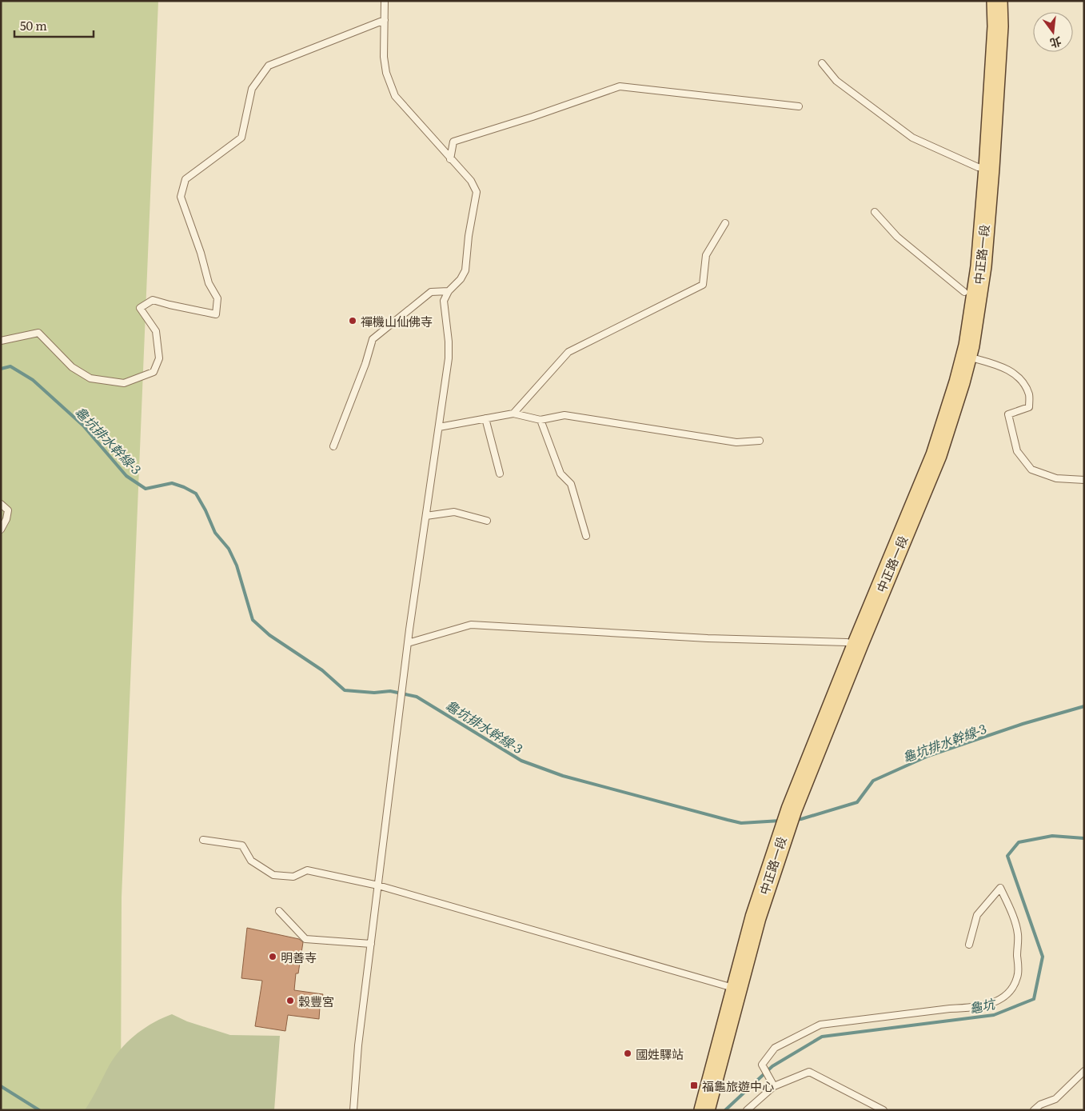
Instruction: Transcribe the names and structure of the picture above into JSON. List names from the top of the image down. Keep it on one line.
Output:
{"streets":{"main road":["中正路一段"]},"water":["龜坑排水幹線-3","龜坑"],"places":{"other":["禪機山仙佛寺","明善寺","穀豐宮","國姓驛站"],"transit":["福龜旅遊中心"]},"scale_bar":"50 m","north":"bottom"}
